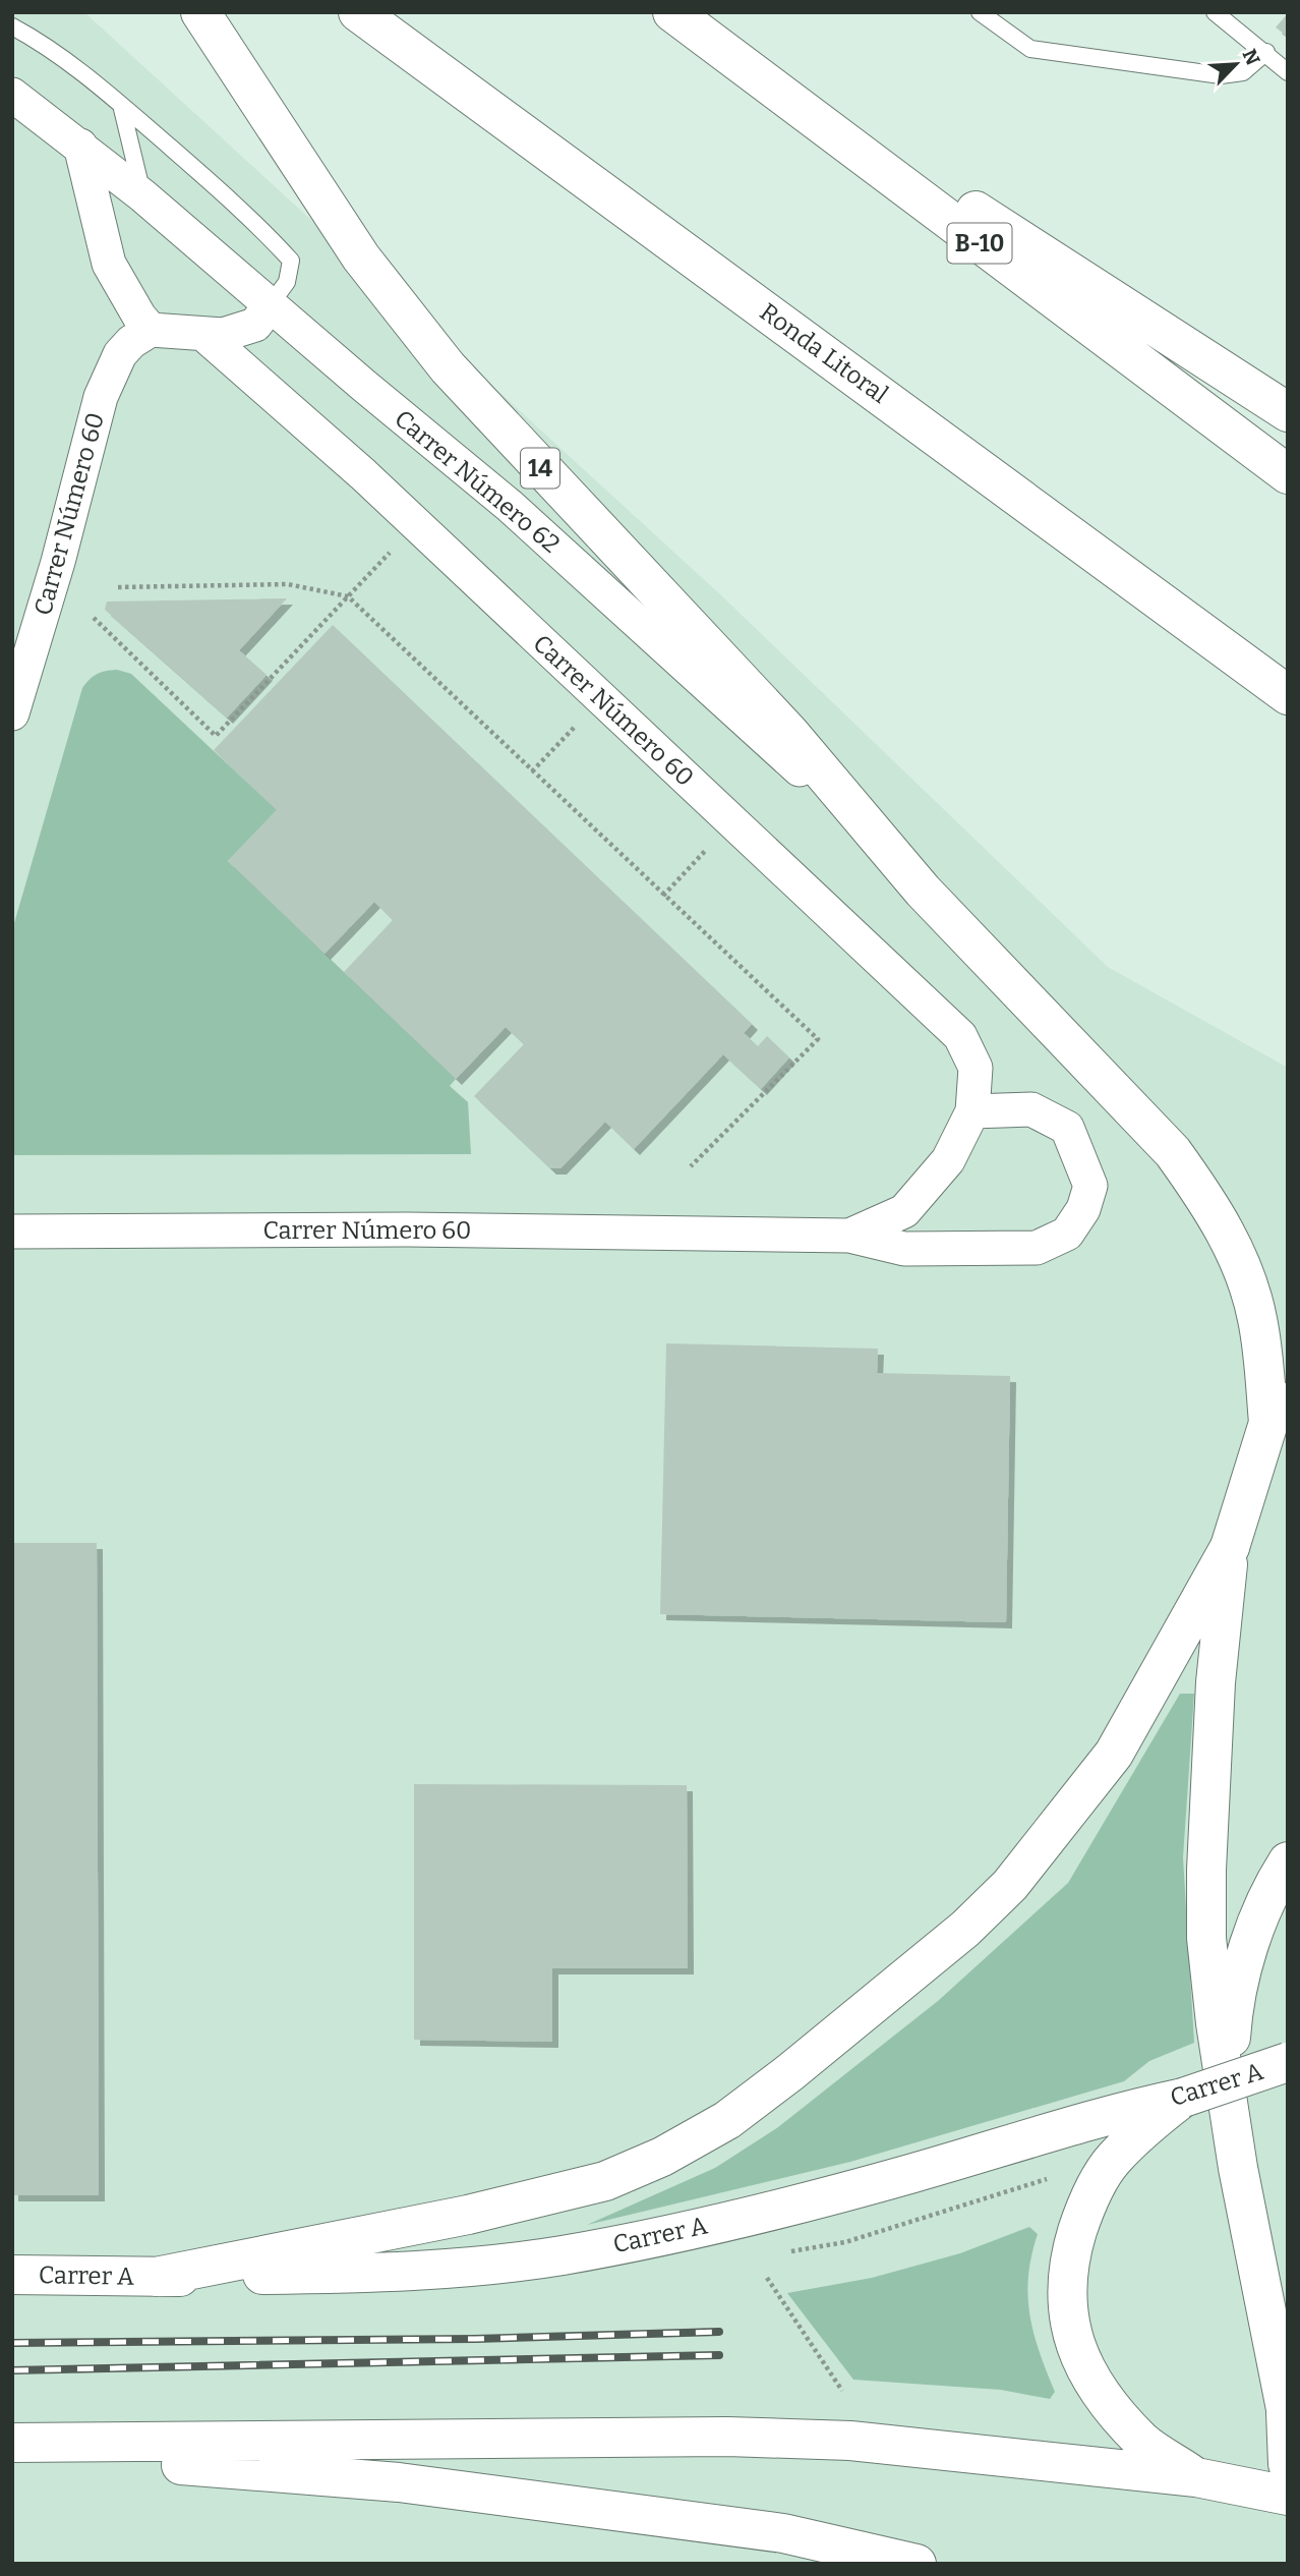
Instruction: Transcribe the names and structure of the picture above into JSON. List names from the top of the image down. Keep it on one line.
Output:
{"streets":{"main road":["B-10","Ronda Litoral","14","Carrer A"],"street":["Carrer Número 62","Carrer Número 60"]},"crossings":[["14","Carrer Número 62"]],"north":"top right"}
